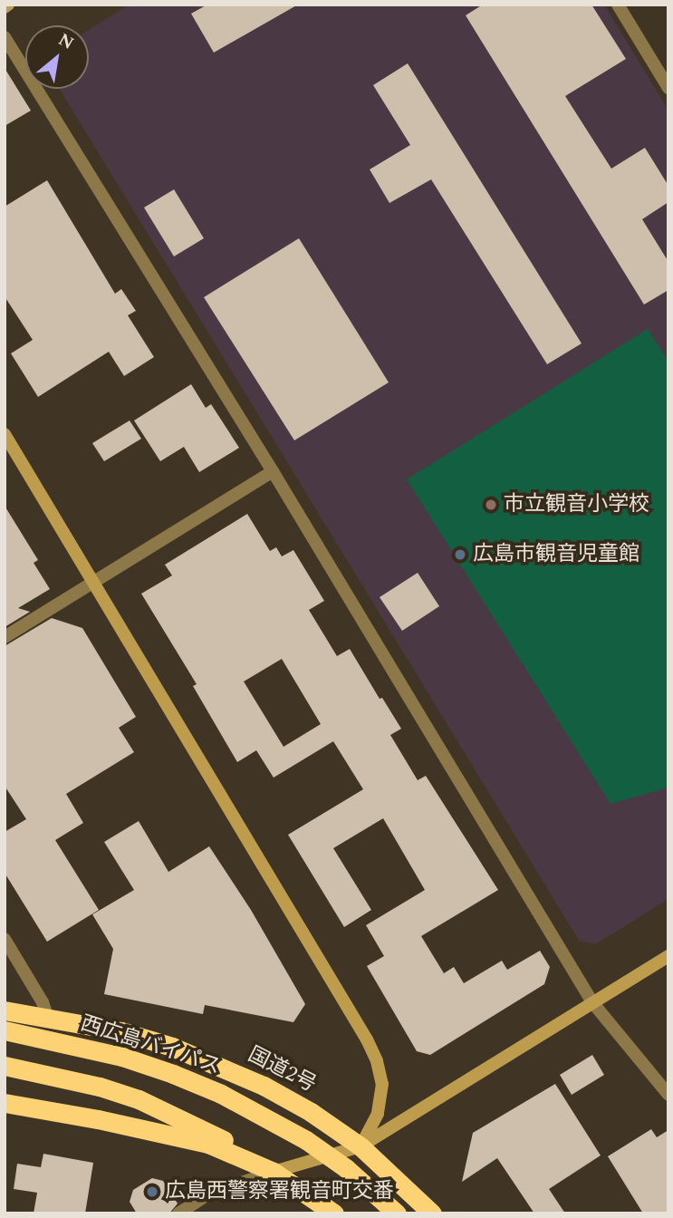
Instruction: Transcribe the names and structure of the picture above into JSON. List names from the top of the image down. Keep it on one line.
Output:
{"streets":{"highway":["西広島バイパス","国道2号"]},"places":["市立観音小学校","広島市観音児童館","広島西警察署観音町交番"],"north":"top right"}
